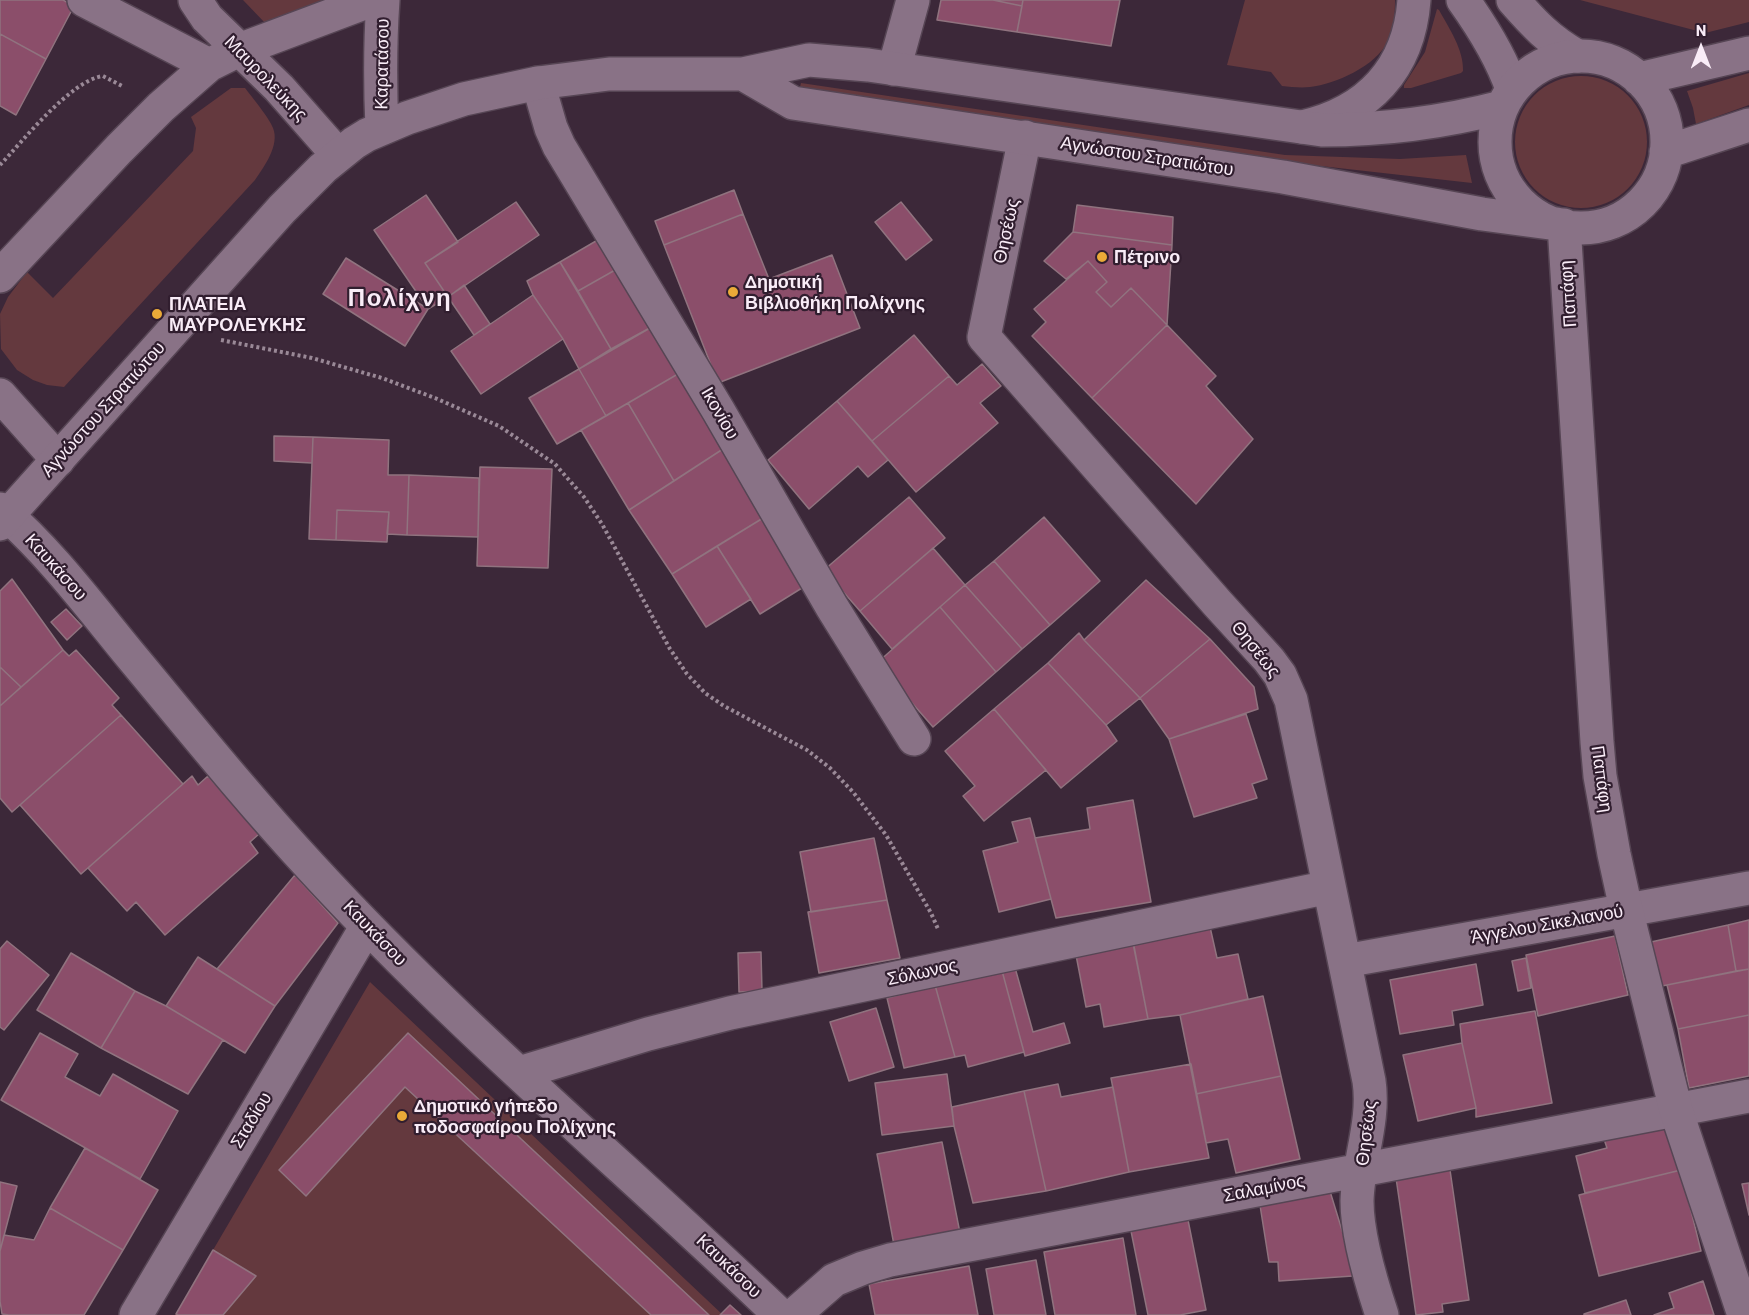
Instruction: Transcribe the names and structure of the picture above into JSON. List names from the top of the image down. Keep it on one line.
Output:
{"streets":{"street":["Καρατάσου","Μαυρολεύκης","Αγνώστου Στρατιώτου","Θησέως","Παπάφη","Ικονίου","Καυκάσου","Άγγελου Σικελιανού","Σόλωνος","Σταδίου","Σαλαμίνος"]},"crossings":[["Καρατάσου","Αγνώστου Στρατιώτου"],["Μαυρολεύκης","Αγνώστου Στρατιώτου"],["Αγνώστου Στρατιώτου","Θησέως"],["Αγνώστου Στρατιώτου","Παπάφη"],["Αγνώστου Στρατιώτου","Ικονίου"],["Αγνώστου Στρατιώτου","Καυκάσου"],["Θησέως","Άγγελου Σικελιανού"],["Θησέως","Σόλωνος"],["Θησέως","Σαλαμίνος"],["Παπάφη","Άγγελου Σικελιανού"],["Παπάφη","Σαλαμίνος"],["Καυκάσου","Σόλωνος"],["Καυκάσου","Σταδίου"]],"districts":["Πολίχνη"],"places":["Πέτρινο","Δημοτική Βιβλιοθήκη Πολίχνης","ΠΛΑΤΕΙΑ ΜΑΥΡΟΛΕΥΚΗΣ","Δημοτικό γήπεδο ποδοσφαίρου Πολίχνης"],"north":"top"}
